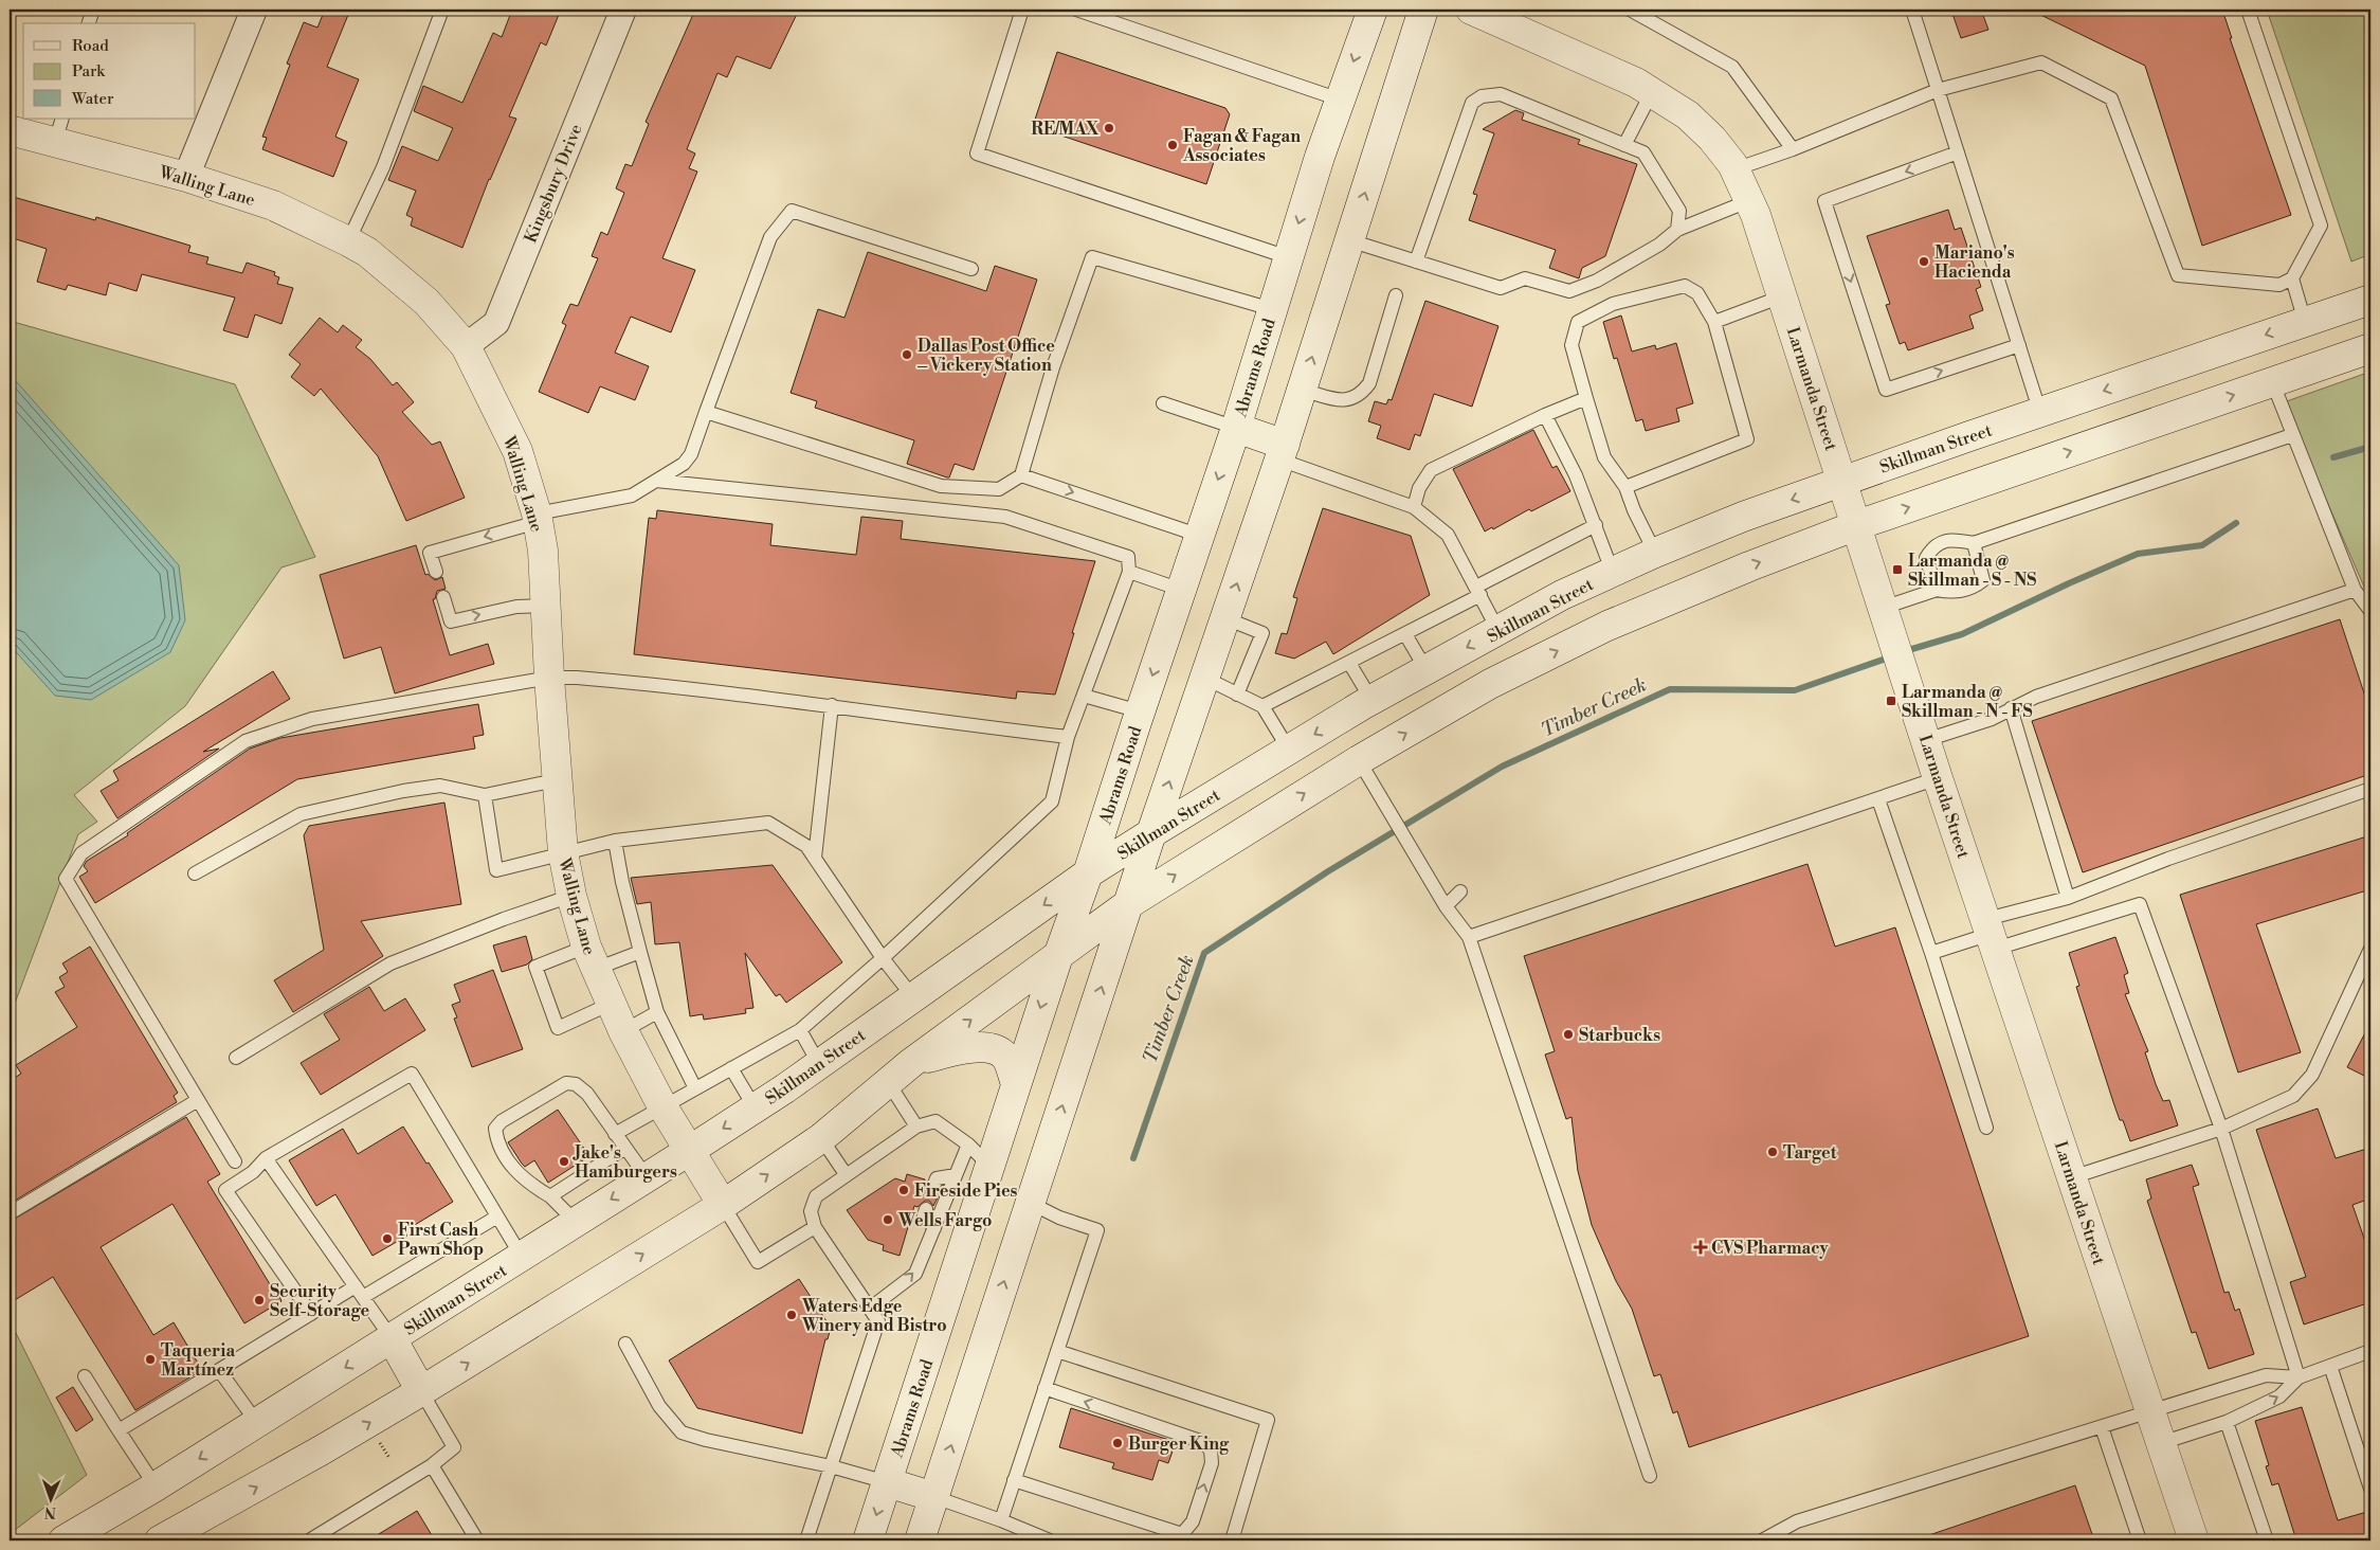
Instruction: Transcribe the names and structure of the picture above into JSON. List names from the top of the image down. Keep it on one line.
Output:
{"streets":{"main road":["Walling Lane","Abrams Road","Larmanda Street","Skillman Street"],"street":["Kingsbury Drive"]},"crossings":[["Kingsbury Drive","Walling Lane"],["Walling Lane","Skillman Street"],["Abrams Road","Skillman Street"],["Larmanda Street","Skillman Street"]],"water":["Timber Creek"],"places":{"other":["RE/MAX","Fagan & Fagan Associates","Mariano's Hacienda","Dallas Post Office – Vickery Station","Starbucks","Target","Jake's Hamburgers","Fireside Pies","Wells Fargo","First Cash Pawn Shop","Security Self-Storage","Waters Edge Winery and Bistro","Taqueria Martínez","Burger King"],"transit":["Larmanda @ Skillman - S - NS","Larmanda @ Skillman - N - FS"],"health":["CVS Pharmacy"]},"legend":["Road","Park","Water"],"north":"bottom"}
